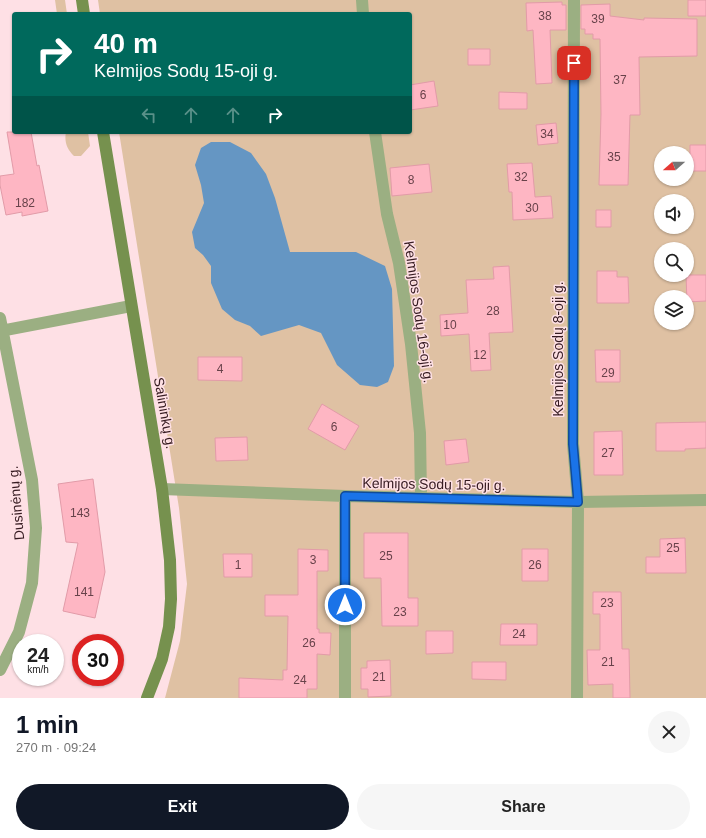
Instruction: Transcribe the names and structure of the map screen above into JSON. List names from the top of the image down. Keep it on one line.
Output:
{"streets":{"main road":["Salininkų g."],"street":["Kelmijos Sodų 16-oji g.","Kelmijos Sodų 8-oji g.","Kelmijos Sodų 15-oji g.","Dusinėnų g."]},"crossings":[["Kelmijos Sodų 16-oji g.","Kelmijos Sodų 15-oji g."],["Kelmijos Sodų 8-oji g.","Kelmijos Sodų 15-oji g."],["Salininkų g.","Kelmijos Sodų 15-oji g."]],"house_numbers":["38","39","37","6","34","35","32","8","182","30","28","10","12","4","29","6","27","143","25","25","3","1","26","141","23","23","24","26","21","21","24"],"north":"left","page":{"turn":["40 m","Kelmijos Sodų 15-oji g."],"speed":"24 km/h","limit":"30","heading":["1 min","270 m · 09:24"],"buttons":["Exit","Share"]}}
